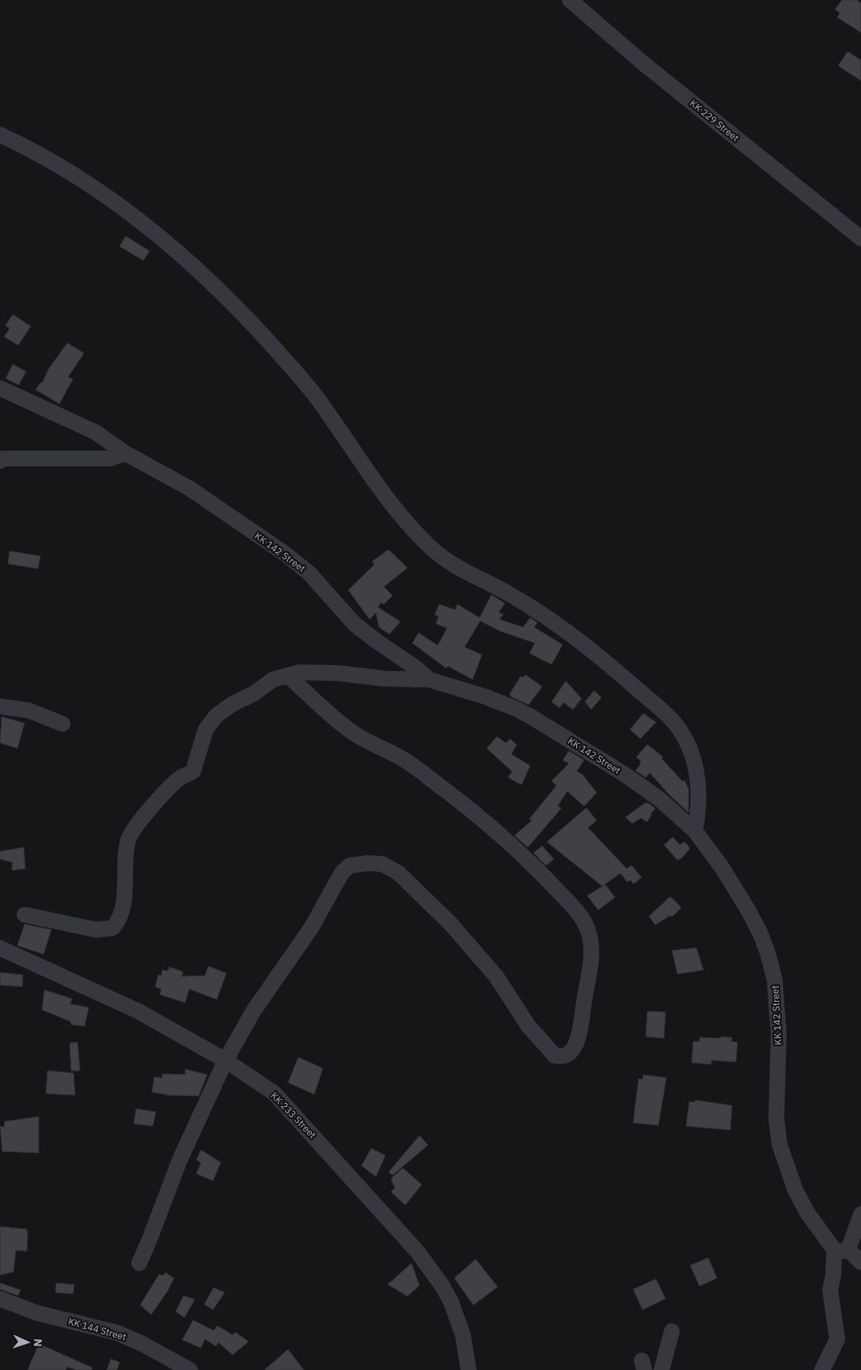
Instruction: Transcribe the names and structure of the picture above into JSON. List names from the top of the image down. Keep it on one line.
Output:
{"streets":{"street":["KK 229 Street","KK 142 Street","KK 233 Street","KK 144 Street"]},"north":"right"}
